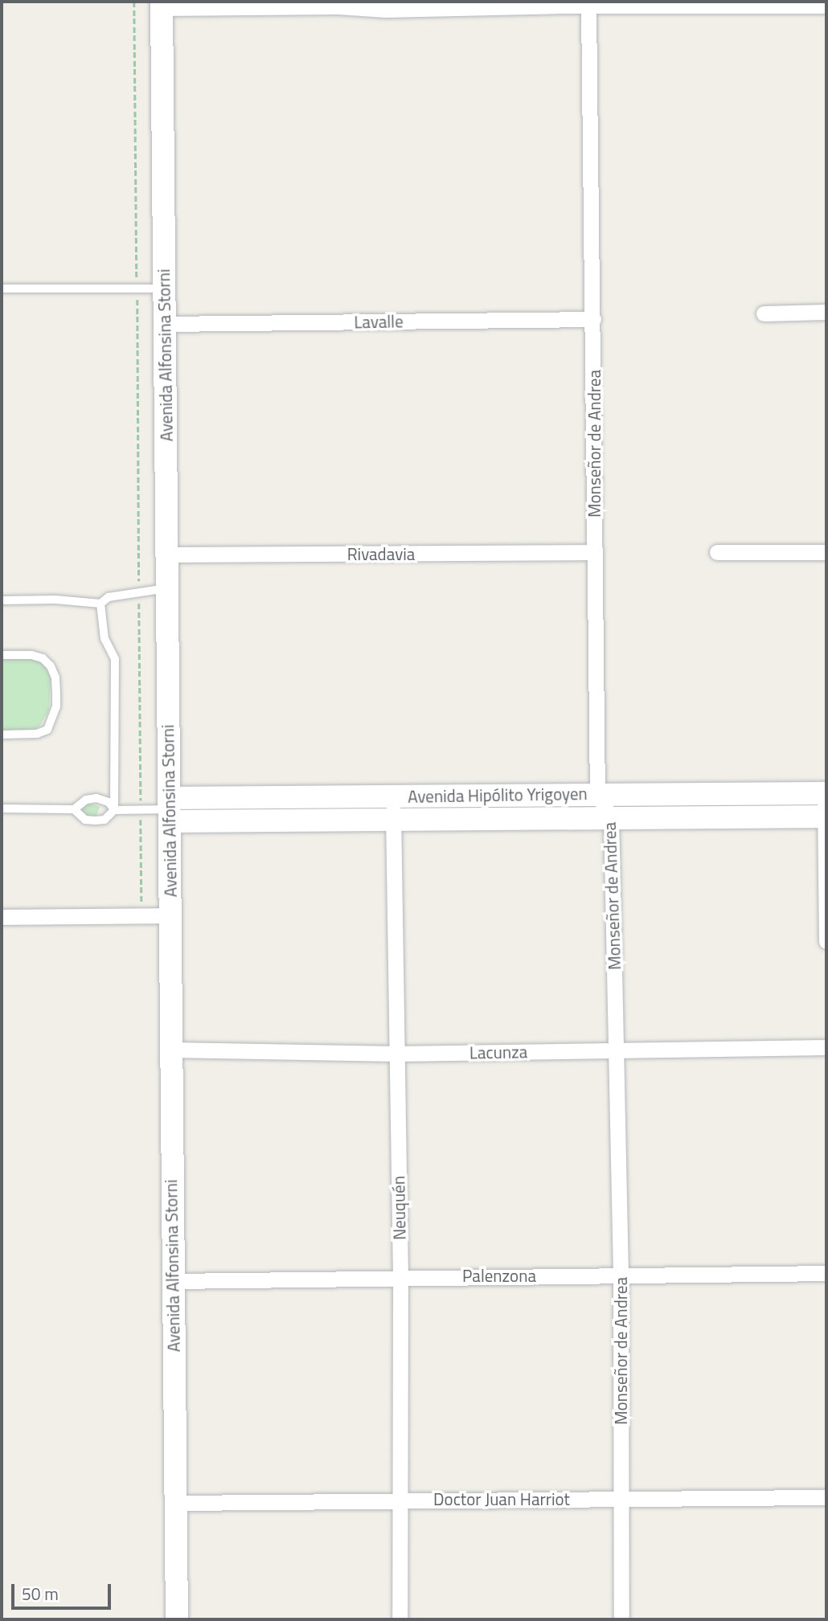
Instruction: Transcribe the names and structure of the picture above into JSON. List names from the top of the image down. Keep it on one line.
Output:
{"streets":{"main road":["Avenida Alfonsina Storni","Avenida Hipólito Yrigoyen"],"street":["Lavalle","Monseñor de Andrea","Rivadavia","Lacunza","Neuquén","Palenzona","Doctor Juan Harriot"]},"crossings":[["Lavalle","Avenida Alfonsina Storni"],["Lavalle","Monseñor de Andrea"],["Avenida Alfonsina Storni","Rivadavia"],["Avenida Alfonsina Storni","Avenida Hipólito Yrigoyen"],["Avenida Alfonsina Storni","Lacunza"],["Avenida Alfonsina Storni","Palenzona"],["Avenida Alfonsina Storni","Doctor Juan Harriot"],["Monseñor de Andrea","Rivadavia"],["Monseñor de Andrea","Avenida Hipólito Yrigoyen"],["Monseñor de Andrea","Lacunza"],["Monseñor de Andrea","Palenzona"],["Monseñor de Andrea","Doctor Juan Harriot"],["Avenida Hipólito Yrigoyen","Neuquén"],["Lacunza","Neuquén"],["Neuquén","Palenzona"],["Neuquén","Doctor Juan Harriot"]],"scale_bar":"50 m"}
